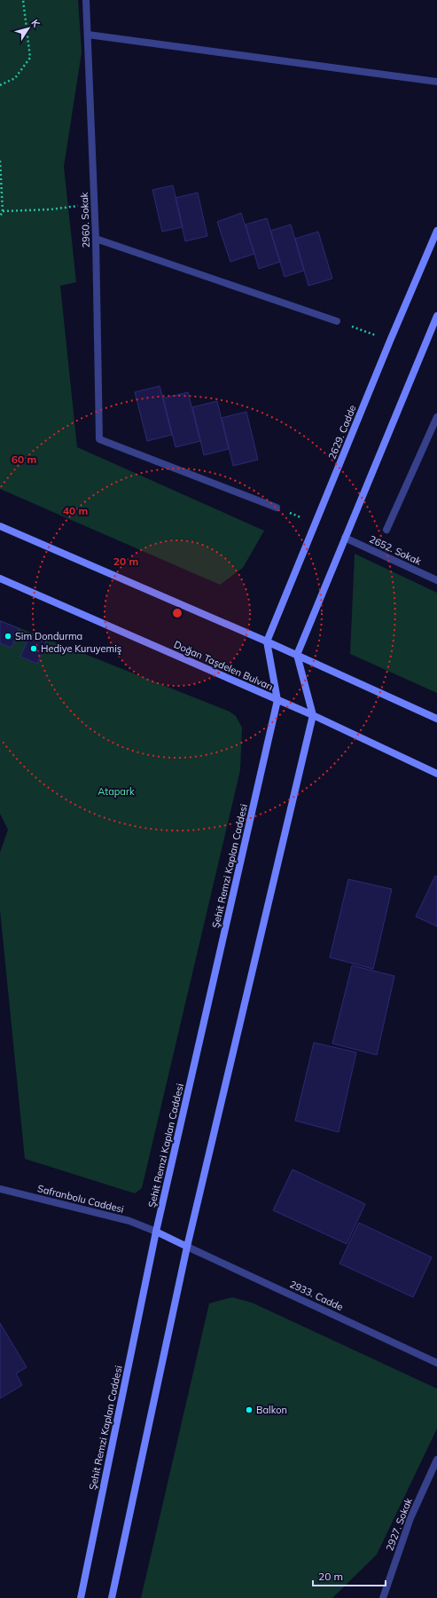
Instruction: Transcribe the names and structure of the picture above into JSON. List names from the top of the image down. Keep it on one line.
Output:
{"streets":{"main road":["2629. Cadde","Doğan Taşdelen Bulvarı","Şehit Remzi Kaplan Caddesi"],"street":["2960. Sokak","2652. Sokak","Safranbolu Caddesi","2933. Cadde","2927. Sokak"]},"crossings":[["Doğan Taşdelen Bulvarı","Şehit Remzi Kaplan Caddesi"],["Şehit Remzi Kaplan Caddesi","Safranbolu Caddesi"]],"parks":["Atapark"],"places":["Sim Dondurma","Hediye Kuruyemiş","Balkon"],"scale_bar":"20 m","north":"top right","rings":["60 m","40 m","20 m"]}
